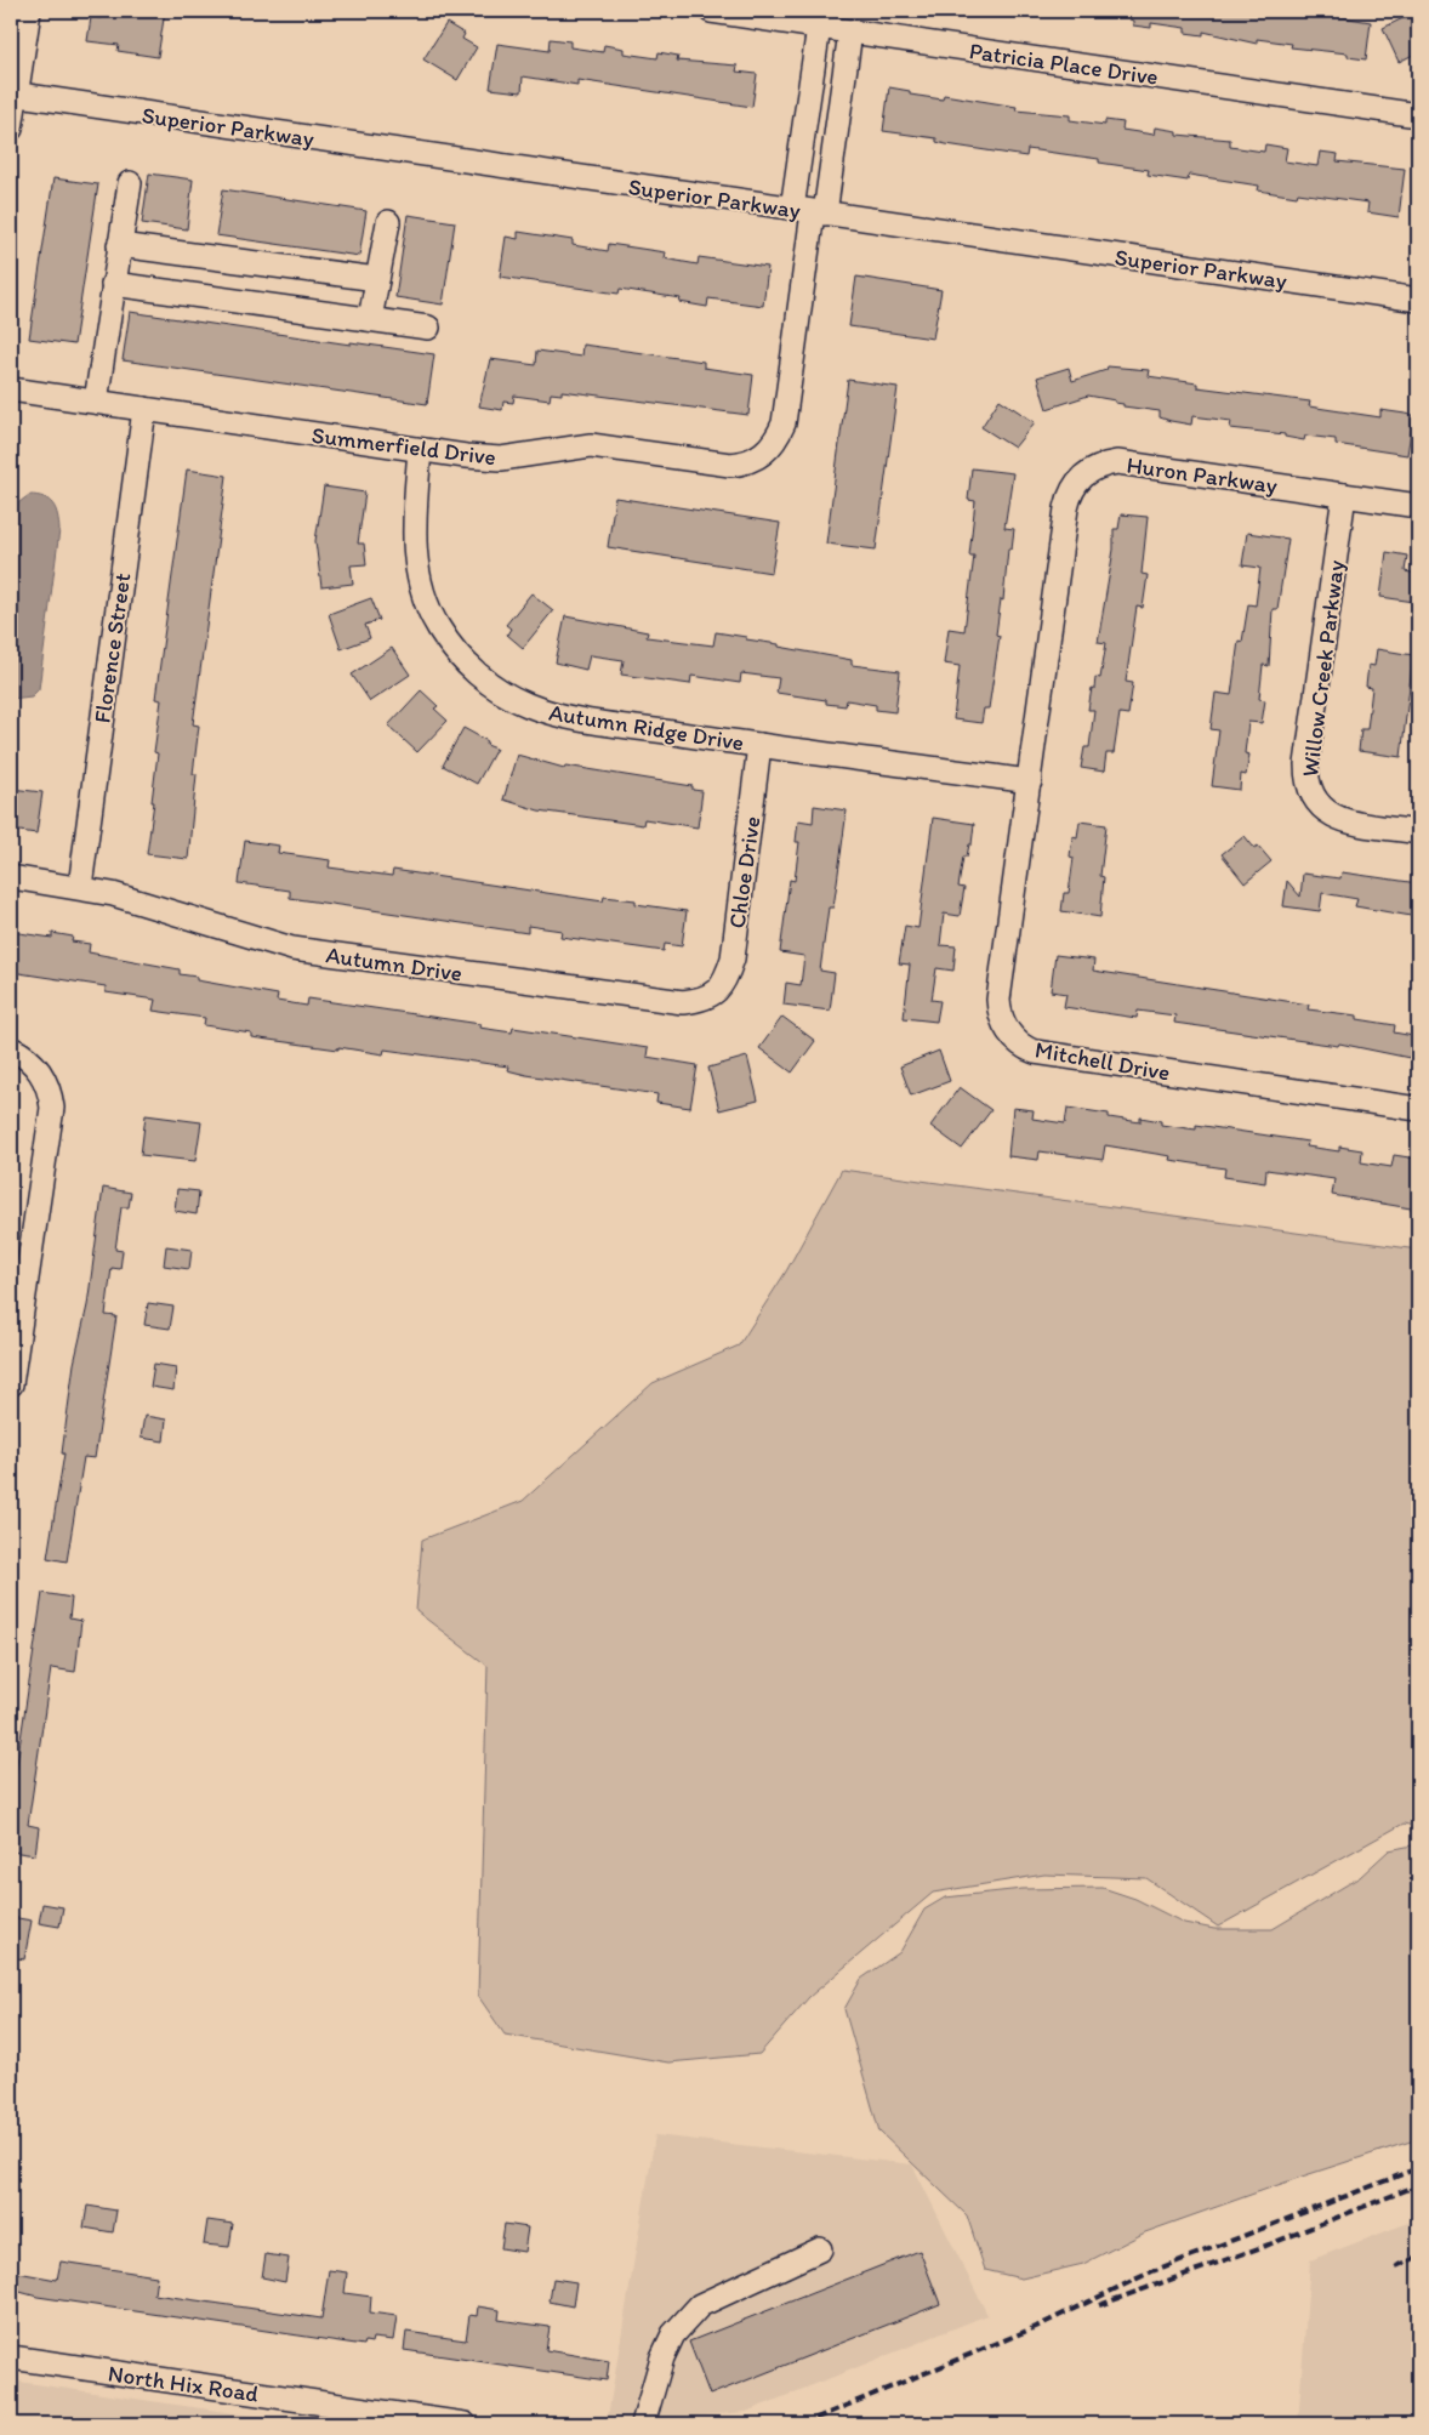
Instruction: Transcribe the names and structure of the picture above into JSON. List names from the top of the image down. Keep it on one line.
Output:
{"streets":{"street":["Patricia Place Drive","Superior Parkway","Summerfield Drive","Huron Parkway","Florence Street","Willow Creek Parkway","Autumn Ridge Drive","Chloe Drive","Autumn Drive","Mitchell Drive","North Hix Road"]},"crossings":[["Superior Parkway","Summerfield Drive"],["Summerfield Drive","Florence Street"],["Summerfield Drive","Autumn Ridge Drive"],["Huron Parkway","Willow Creek Parkway"],["Huron Parkway","Autumn Ridge Drive"],["Huron Parkway","Mitchell Drive"],["Florence Street","Autumn Drive"],["Autumn Ridge Drive","Chloe Drive"],["Autumn Ridge Drive","Mitchell Drive"],["Chloe Drive","Autumn Drive"]]}
